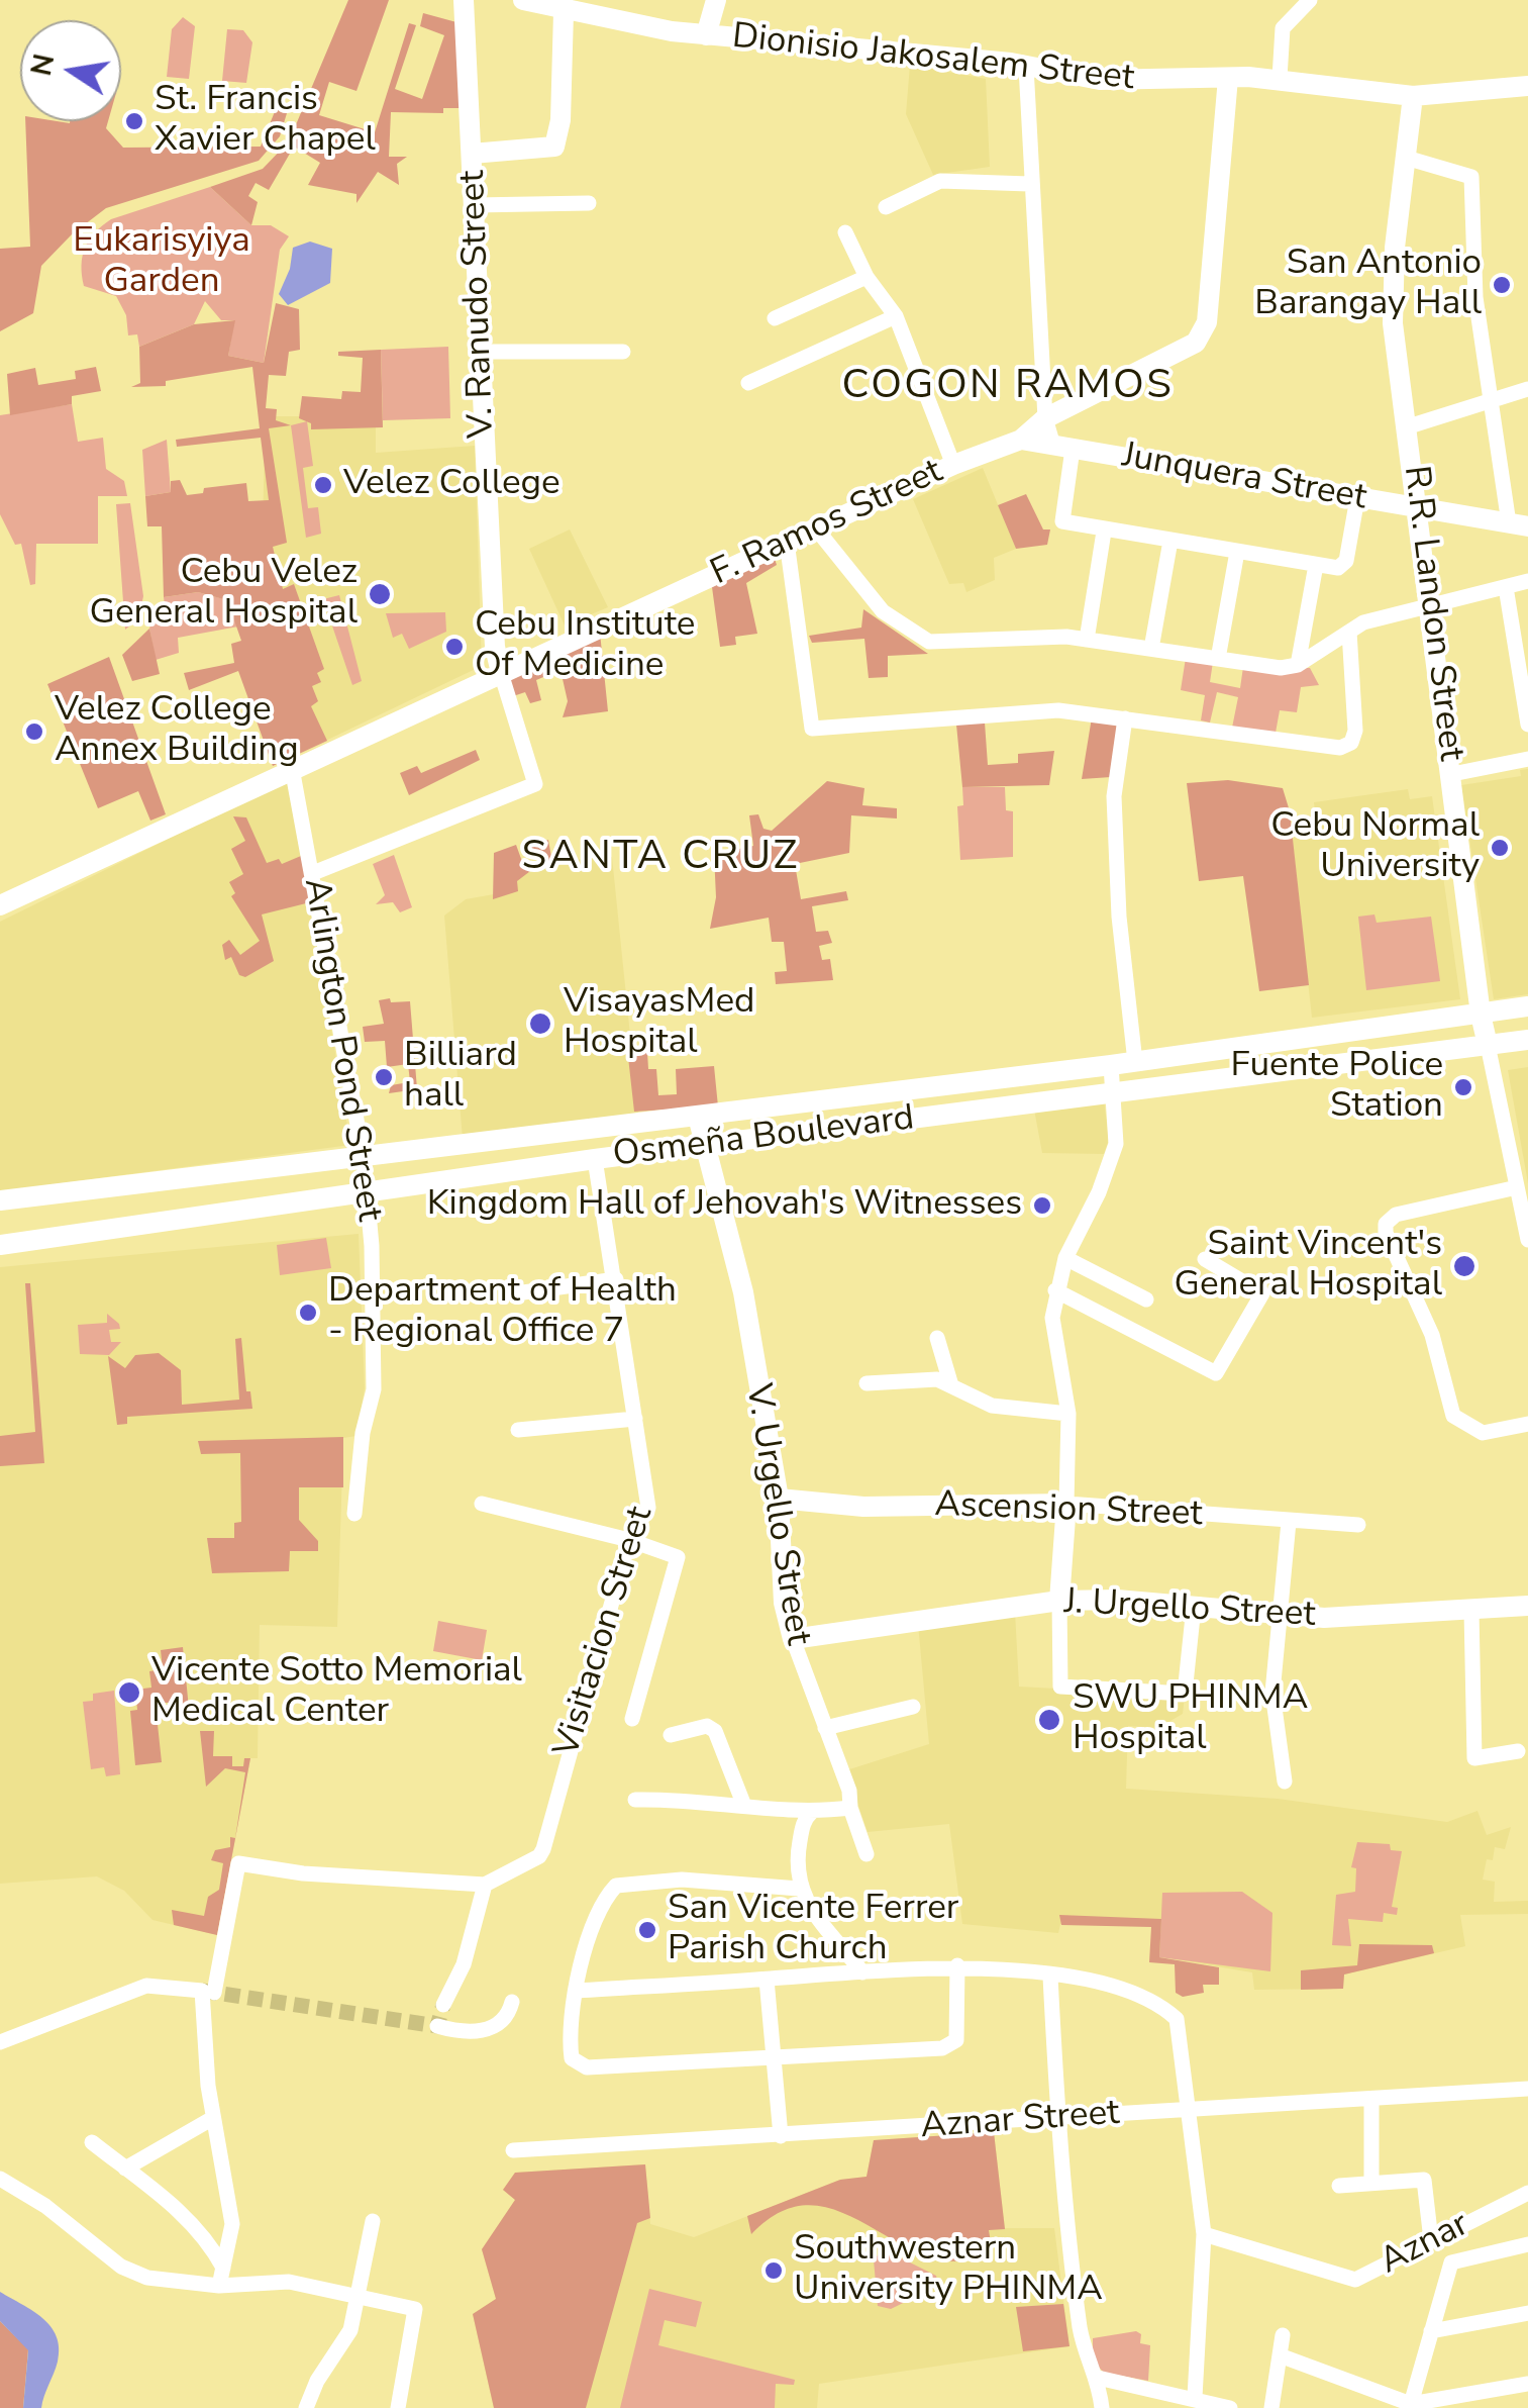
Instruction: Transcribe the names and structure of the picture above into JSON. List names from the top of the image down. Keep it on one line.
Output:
{"streets":{"street":["Dionisio Jakosalem Street","V. Ranudo Street","Junquera Street","F. Ramos Street","R.R. Landon Street","Arlington Pond Street","Osmeña Boulevard","Ascension Street","V. Urgello Street","J. Urgello Street","Visitacion Street","Aznar Street","Aznar"]},"crossings":[["Dionisio Jakosalem Street","V. Ranudo Street"],["Dionisio Jakosalem Street","F. Ramos Street"],["Dionisio Jakosalem Street","R.R. Landon Street"],["V. Ranudo Street","F. Ramos Street"],["Junquera Street","F. Ramos Street"],["Junquera Street","R.R. Landon Street"],["F. Ramos Street","Arlington Pond Street"],["R.R. Landon Street","Osmeña Boulevard"],["Arlington Pond Street","Osmeña Boulevard"],["Osmeña Boulevard","V. Urgello Street"],["Osmeña Boulevard","Visitacion Street"],["Ascension Street","V. Urgello Street"],["V. Urgello Street","J. Urgello Street"]],"districts":["COGON RAMOS","SANTA CRUZ"],"parks":["Eukarisyiya Garden"],"places":["St. Francis Xavier Chapel","San Antonio Barangay Hall","Velez College","Cebu Velez General Hospital","Cebu Institute Of Medicine","Velez College Annex Building","Cebu Normal University","VisayasMed Hospital","Billiard hall","Fuente Police Station","Kingdom Hall of Jehovah's Witnesses","Saint Vincent's General Hospital","Department of Health - Regional Office 7","Vicente Sotto Memorial Medical Center","SWU PHINMA Hospital","San Vicente Ferrer Parish Church","Southwestern University PHINMA"],"north":"left"}
